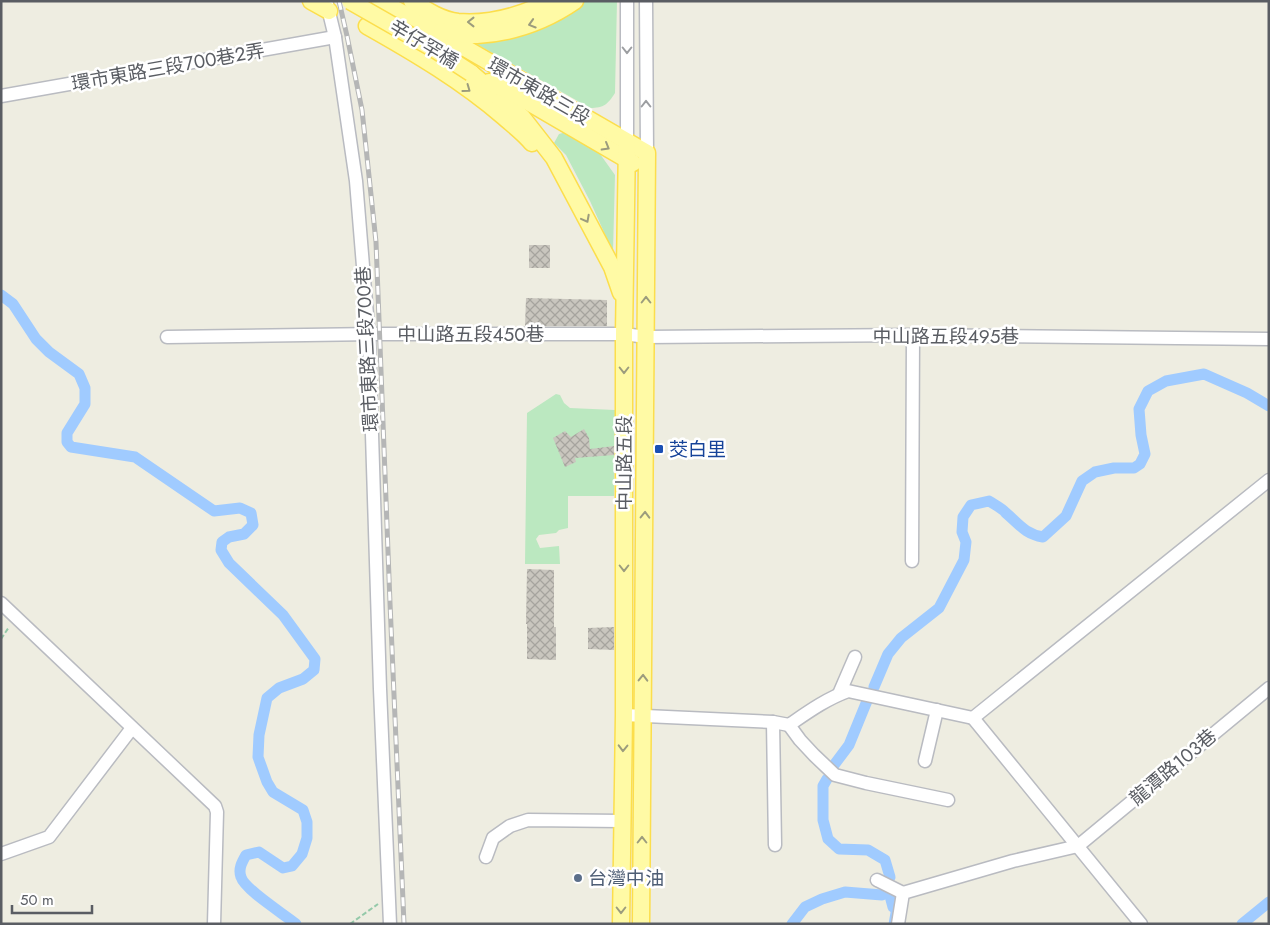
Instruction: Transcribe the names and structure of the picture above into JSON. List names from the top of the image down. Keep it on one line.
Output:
{"streets":{"main road":["辛仔罕橋","環市東路三段","中山路五段"],"street":["環市東路三段700巷2弄","中山路五段450巷","中山路五段495巷","環市東路三段700巷","龍潭路103巷"]},"crossings":[["辛仔罕橋","環市東路三段"],["環市東路三段700巷2弄","環市東路三段700巷"],["環市東路三段","中山路五段"],["中山路五段450巷","中山路五段495巷"],["中山路五段450巷","環市東路三段700巷"],["中山路五段450巷","中山路五段"],["中山路五段495巷","中山路五段"]],"places":{"transit":["茭白里"],"other":["台灣中油"]},"scale_bar":"50 m"}
